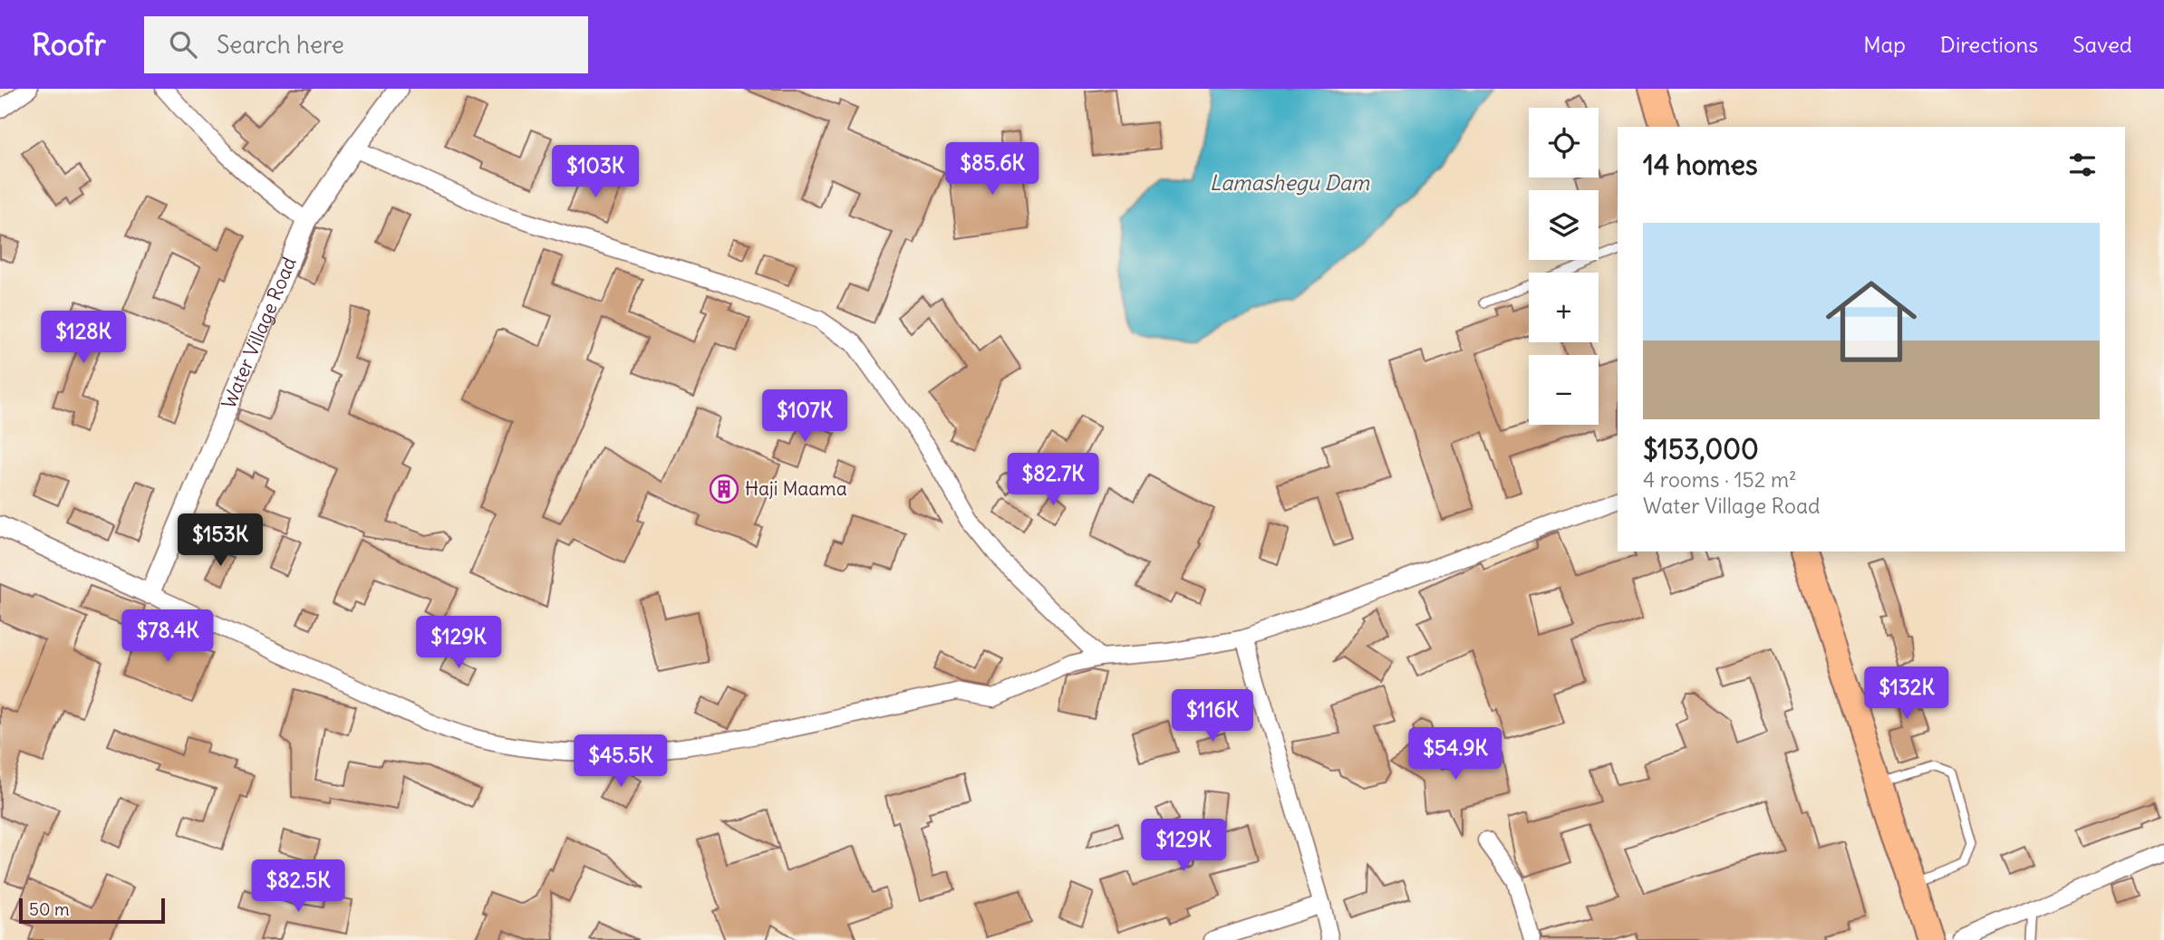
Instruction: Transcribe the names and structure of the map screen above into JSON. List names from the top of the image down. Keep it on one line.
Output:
{"streets":{"street":["Water Village Road"]},"water":["Lamashegu Dam"],"places":{"building":["Haji Maama"]},"scale_bar":"50 m","page":{"header":"Roofr","search":"Search here","nav":["Map","Directions","Saved"],"map_buttons":["+","−"],"heading":"14 homes","price":["$85.6K","$103K","$128K","$107K","$82.7K","$153K","$78.4K","$129K","$132K","$116K","$54.9K","$45.5K","$129K","$82.5K"],"list":[{"name":"$153,000","note":"4 rooms · 152 m² · Water Village Road"}],"scale":"50 m"}}
